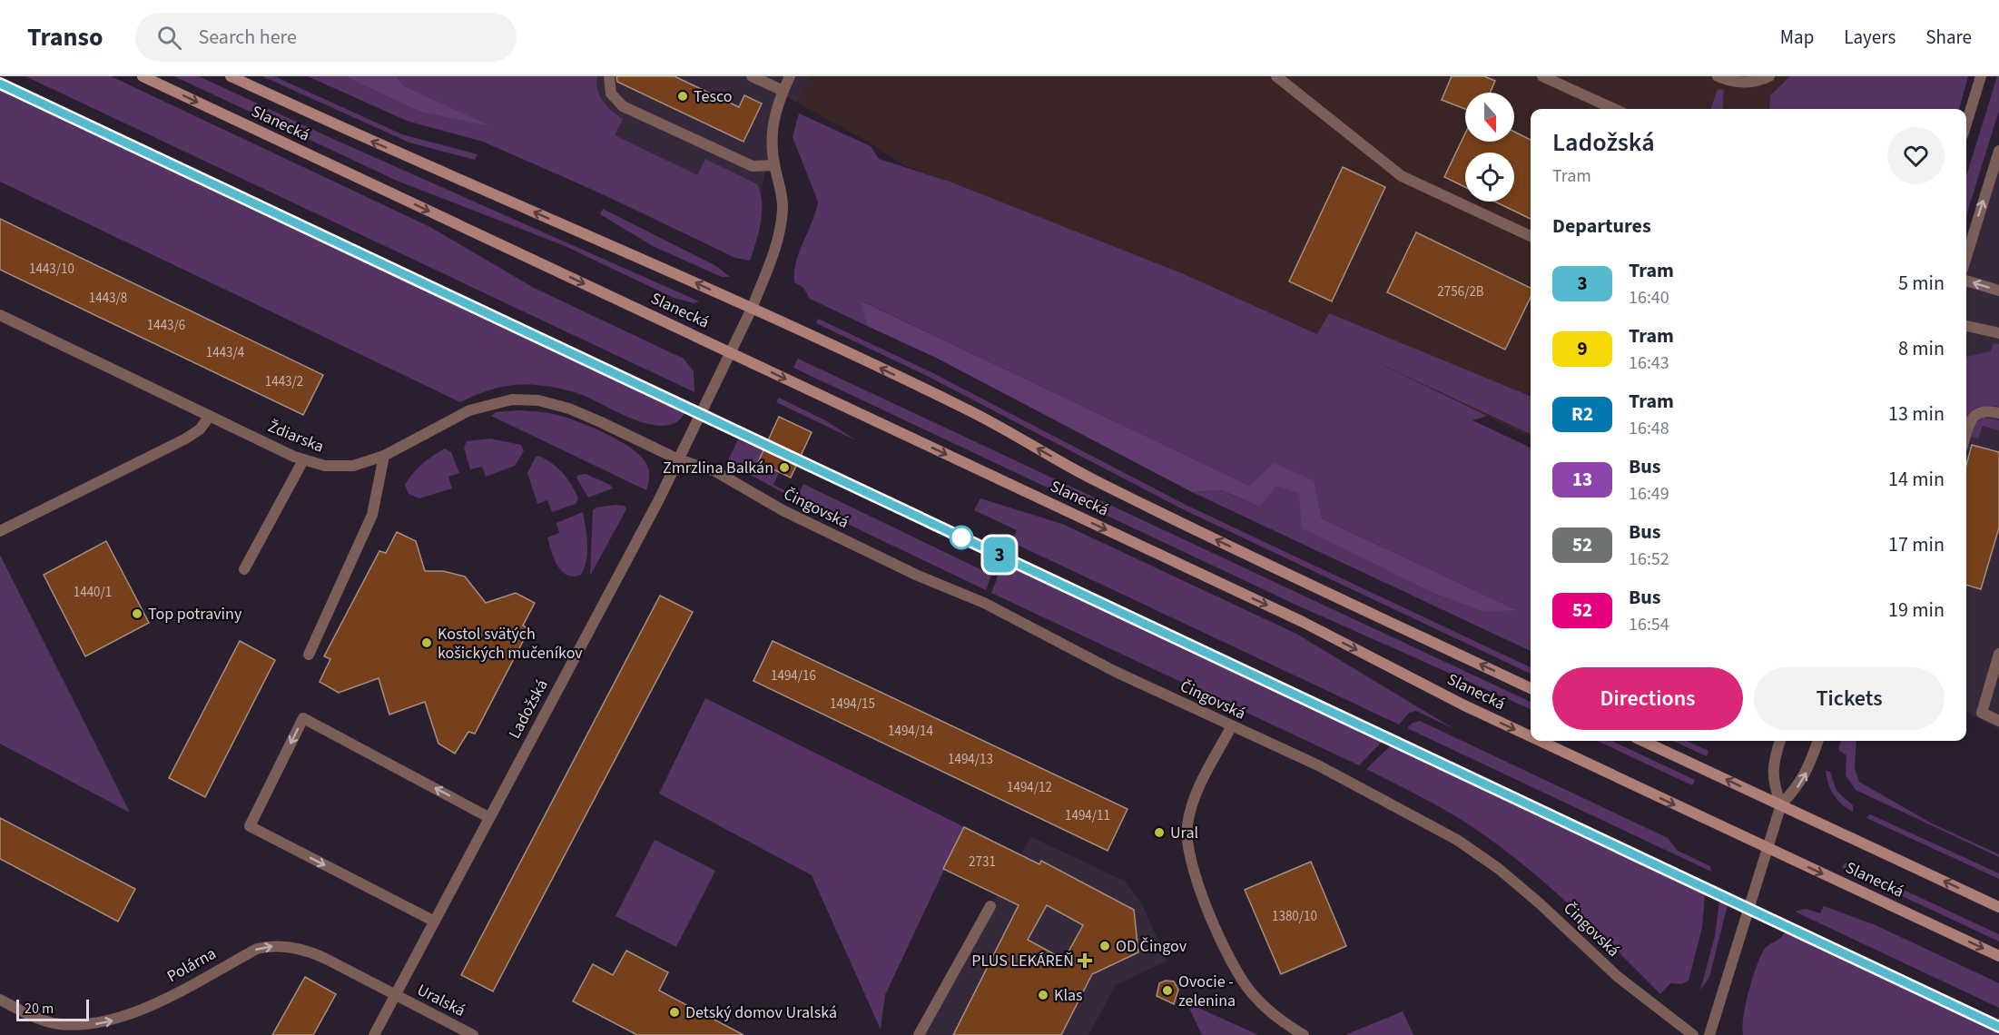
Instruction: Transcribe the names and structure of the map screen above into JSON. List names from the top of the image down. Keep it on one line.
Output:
{"streets":{"main road":["Slanecká"],"street":["Ždiarska","Čingovská","Ladožská","Polárna","Uralská"]},"crossings":[["Slanecká","Ladožská"],["Ždiarska","Čingovská"],["Ždiarska","Ladožská"],["Čingovská","Ladožská"],["Ladožská","Polárna"],["Ladožská","Uralská"],["Polárna","Uralská"]],"one_way":["Polárna"],"places":{"other":["Tesco","Zmrzlina Balkán","Top potraviny","Kostol svätých košických mučeníkov","Ural","OD Čingov","Ovocie - zelenina","Klas","Detský domov Uralská"],"health":["PLUS LEKÁREŇ"]},"lines":["tram line 3"],"house_numbers":["1443/10","2756/2B","1443/8","1443/6","1443/4","1443/2","1440/1","1494/16","1494/15","1494/14","1494/13","1494/12","1494/11","2731","1380/10"],"scale_bar":"20 m","north":"bottom","page":{"header":"Transo","search":"Search here","nav":["Map","Layers","Share"],"on_map":"3","heading":[["Ladožská","Tram"],"Departures"],"list":[{"mark":"3","name":"Tram","note":"16:40","value":"5 min"},{"mark":"9","name":"Tram","note":"16:43","value":"8 min"},{"mark":"R2","name":"Tram","note":"16:48","value":"13 min"},{"mark":"13","name":"Bus","note":"16:49","value":"14 min"},{"mark":"52","name":"Bus","note":"16:52","value":"17 min"},{"mark":"52","name":"Bus","note":"16:54","value":"19 min"}],"buttons":["Directions","Tickets"],"scale":"20 m"}}
